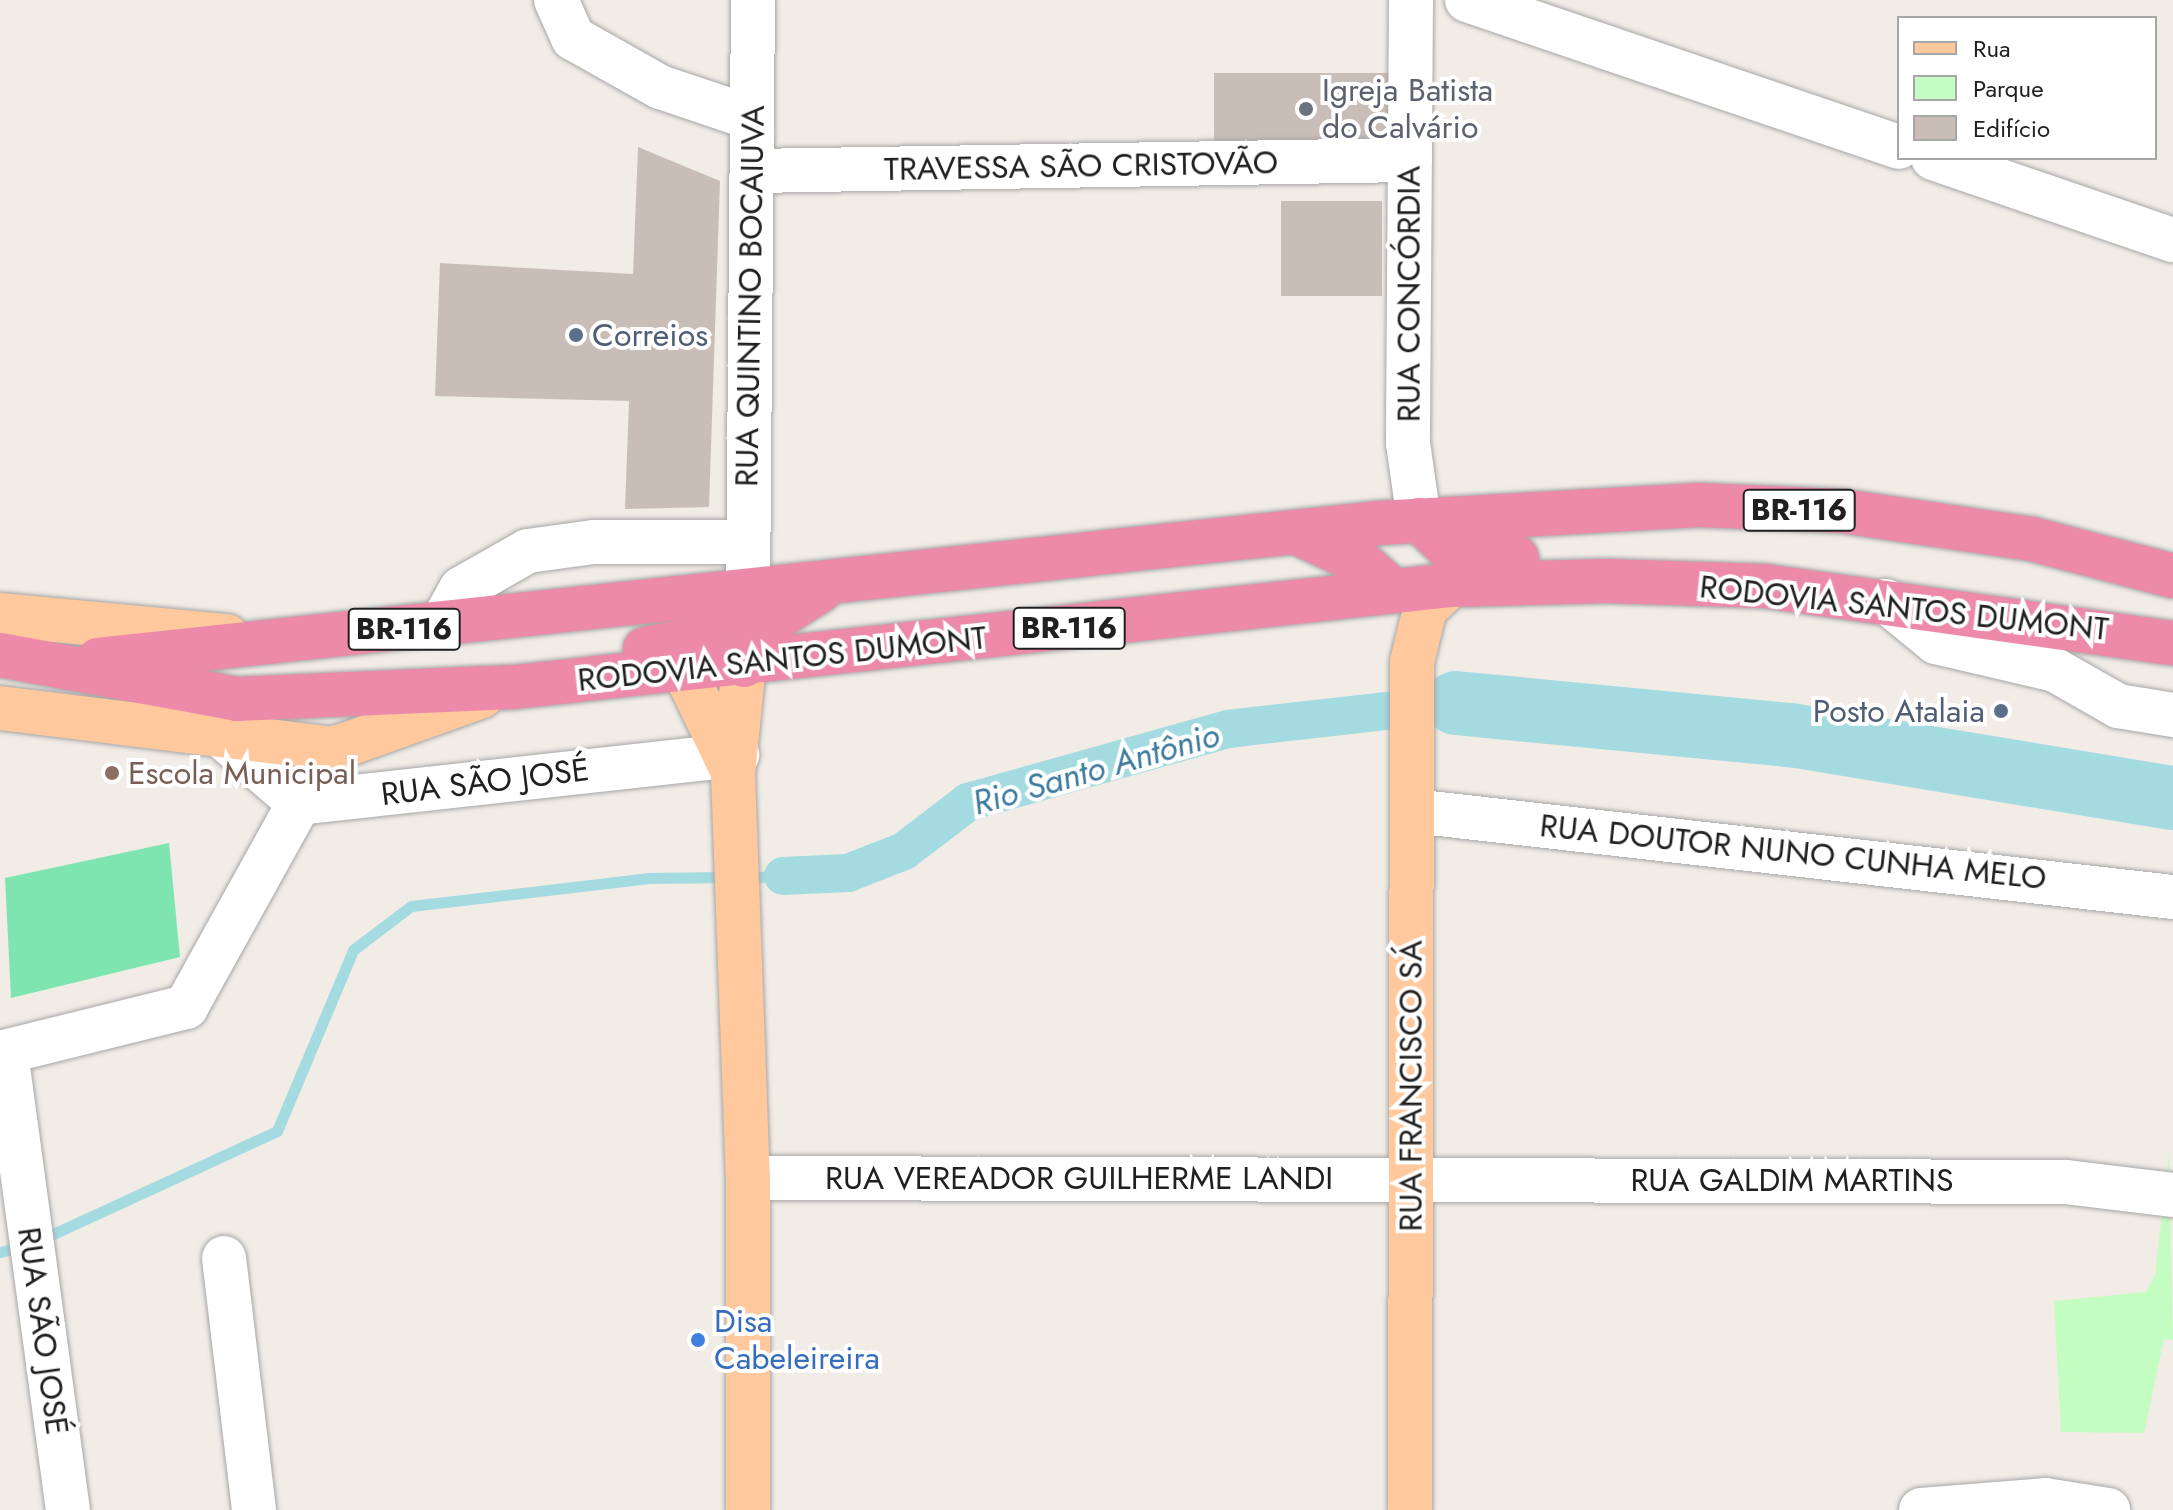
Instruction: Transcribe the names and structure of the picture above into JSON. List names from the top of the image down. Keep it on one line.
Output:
{"streets":{"highway":["BR-116","RODOVIA SANTOS DUMONT"],"main road":["RUA FRANCISCO SÁ"],"street":["TRAVESSA SÃO CRISTOVÃO","RUA CONCÓRDIA","RUA QUINTINO BOCAIUVA","RUA SÃO JOSÉ","RUA DOUTOR NUNO CUNHA MELO","RUA VEREADOR GUILHERME LANDI","RUA GALDIM MARTINS"]},"crossings":[["TRAVESSA SÃO CRISTOVÃO","RUA CONCÓRDIA"],["TRAVESSA SÃO CRISTOVÃO","RUA QUINTINO BOCAIUVA"],["RUA CONCÓRDIA","RODOVIA SANTOS DUMONT"],["RUA QUINTINO BOCAIUVA","RODOVIA SANTOS DUMONT"],["RODOVIA SANTOS DUMONT","RUA FRANCISCO SÁ"],["RUA DOUTOR NUNO CUNHA MELO","RUA FRANCISCO SÁ"],["RUA FRANCISCO SÁ","RUA VEREADOR GUILHERME LANDI"],["RUA FRANCISCO SÁ","RUA GALDIM MARTINS"],["RUA VEREADOR GUILHERME LANDI","RUA GALDIM MARTINS"]],"water":["Rio Santo Antônio"],"places":["Igreja Batista do Calvário","Correios","Posto Atalaia","Escola Municipal","Disa Cabeleireira"],"legend":["Rua","Parque","Edifício"]}
